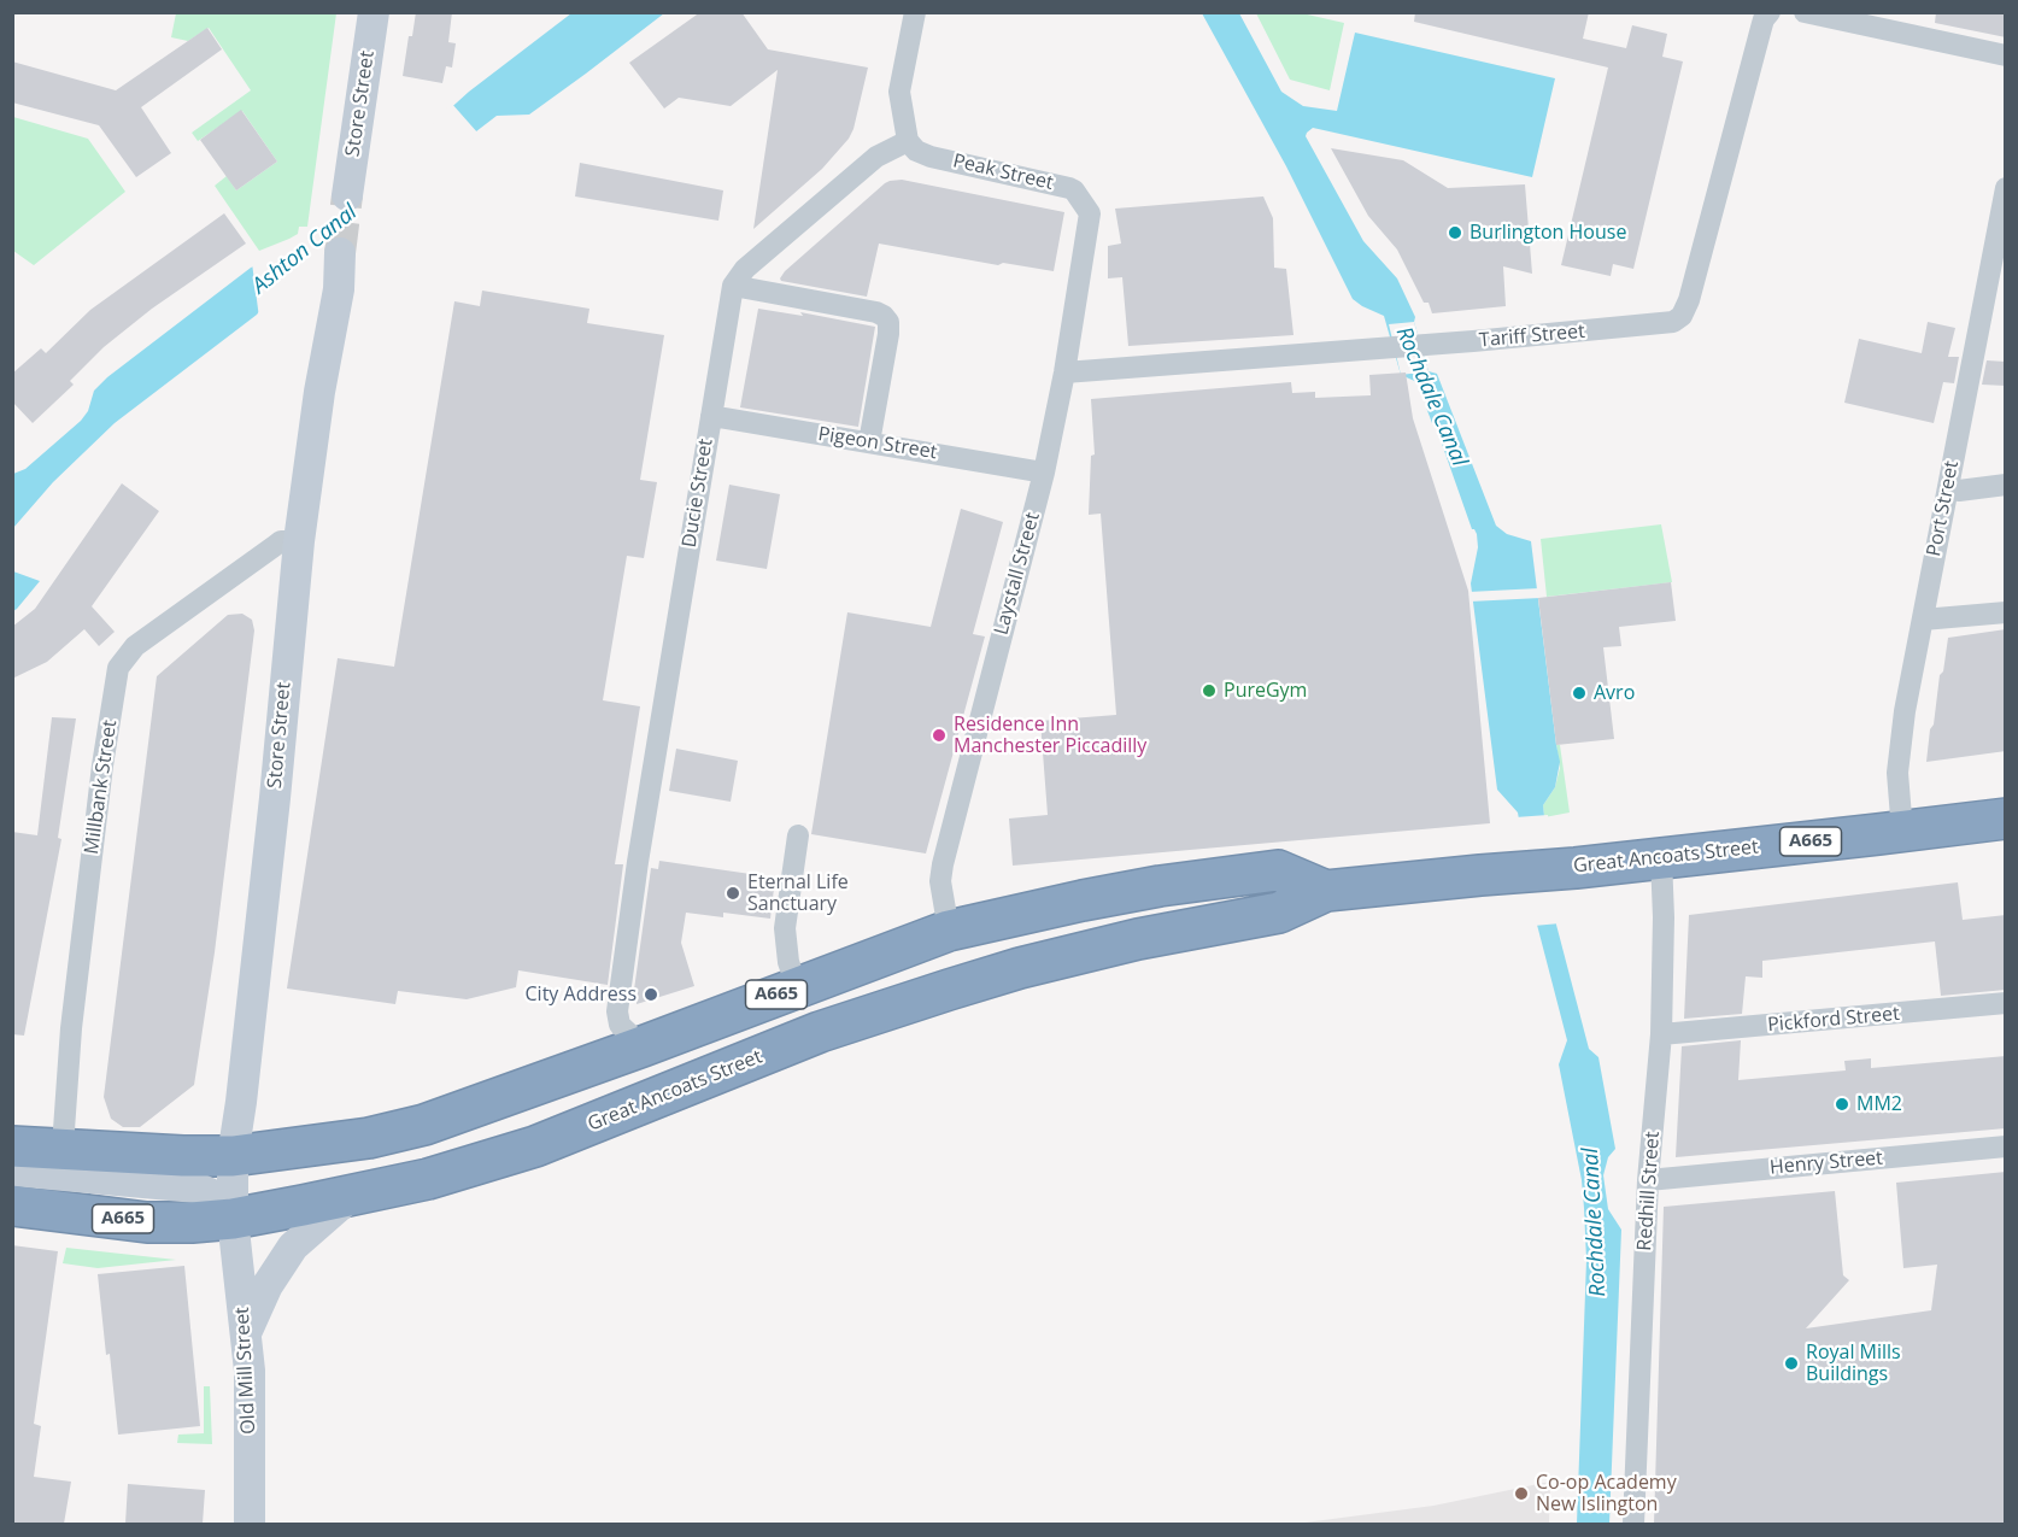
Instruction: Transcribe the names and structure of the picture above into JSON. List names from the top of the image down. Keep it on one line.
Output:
{"streets":{"highway":["A665","Great Ancoats Street"],"street":["Store Street","Peak Street","Tariff Street","Pigeon Street","Ducie Street","Port Street","Laystall Street","Millbank Street","Pickford Street","Henry Street","Redhill Street","Old Mill Street"]},"crossings":[["Store Street","Millbank Street"],["Store Street","Great Ancoats Street"],["Store Street","Old Mill Street"],["Peak Street","Laystall Street"],["Tariff Street","Laystall Street"],["Pigeon Street","Ducie Street"],["Pigeon Street","Laystall Street"],["Ducie Street","Great Ancoats Street"],["Port Street","Great Ancoats Street"],["Laystall Street","Great Ancoats Street"],["Great Ancoats Street","Redhill Street"],["Great Ancoats Street","Old Mill Street"],["Pickford Street","Redhill Street"],["Henry Street","Redhill Street"]],"water":["Ashton Canal","Rochdale Canal"],"places":["Burlington House","PureGym","Avro","Residence Inn Manchester Piccadilly","Eternal Life Sanctuary","City Address","MM2","Royal Mills Buildings","Co-op Academy New Islington"]}
